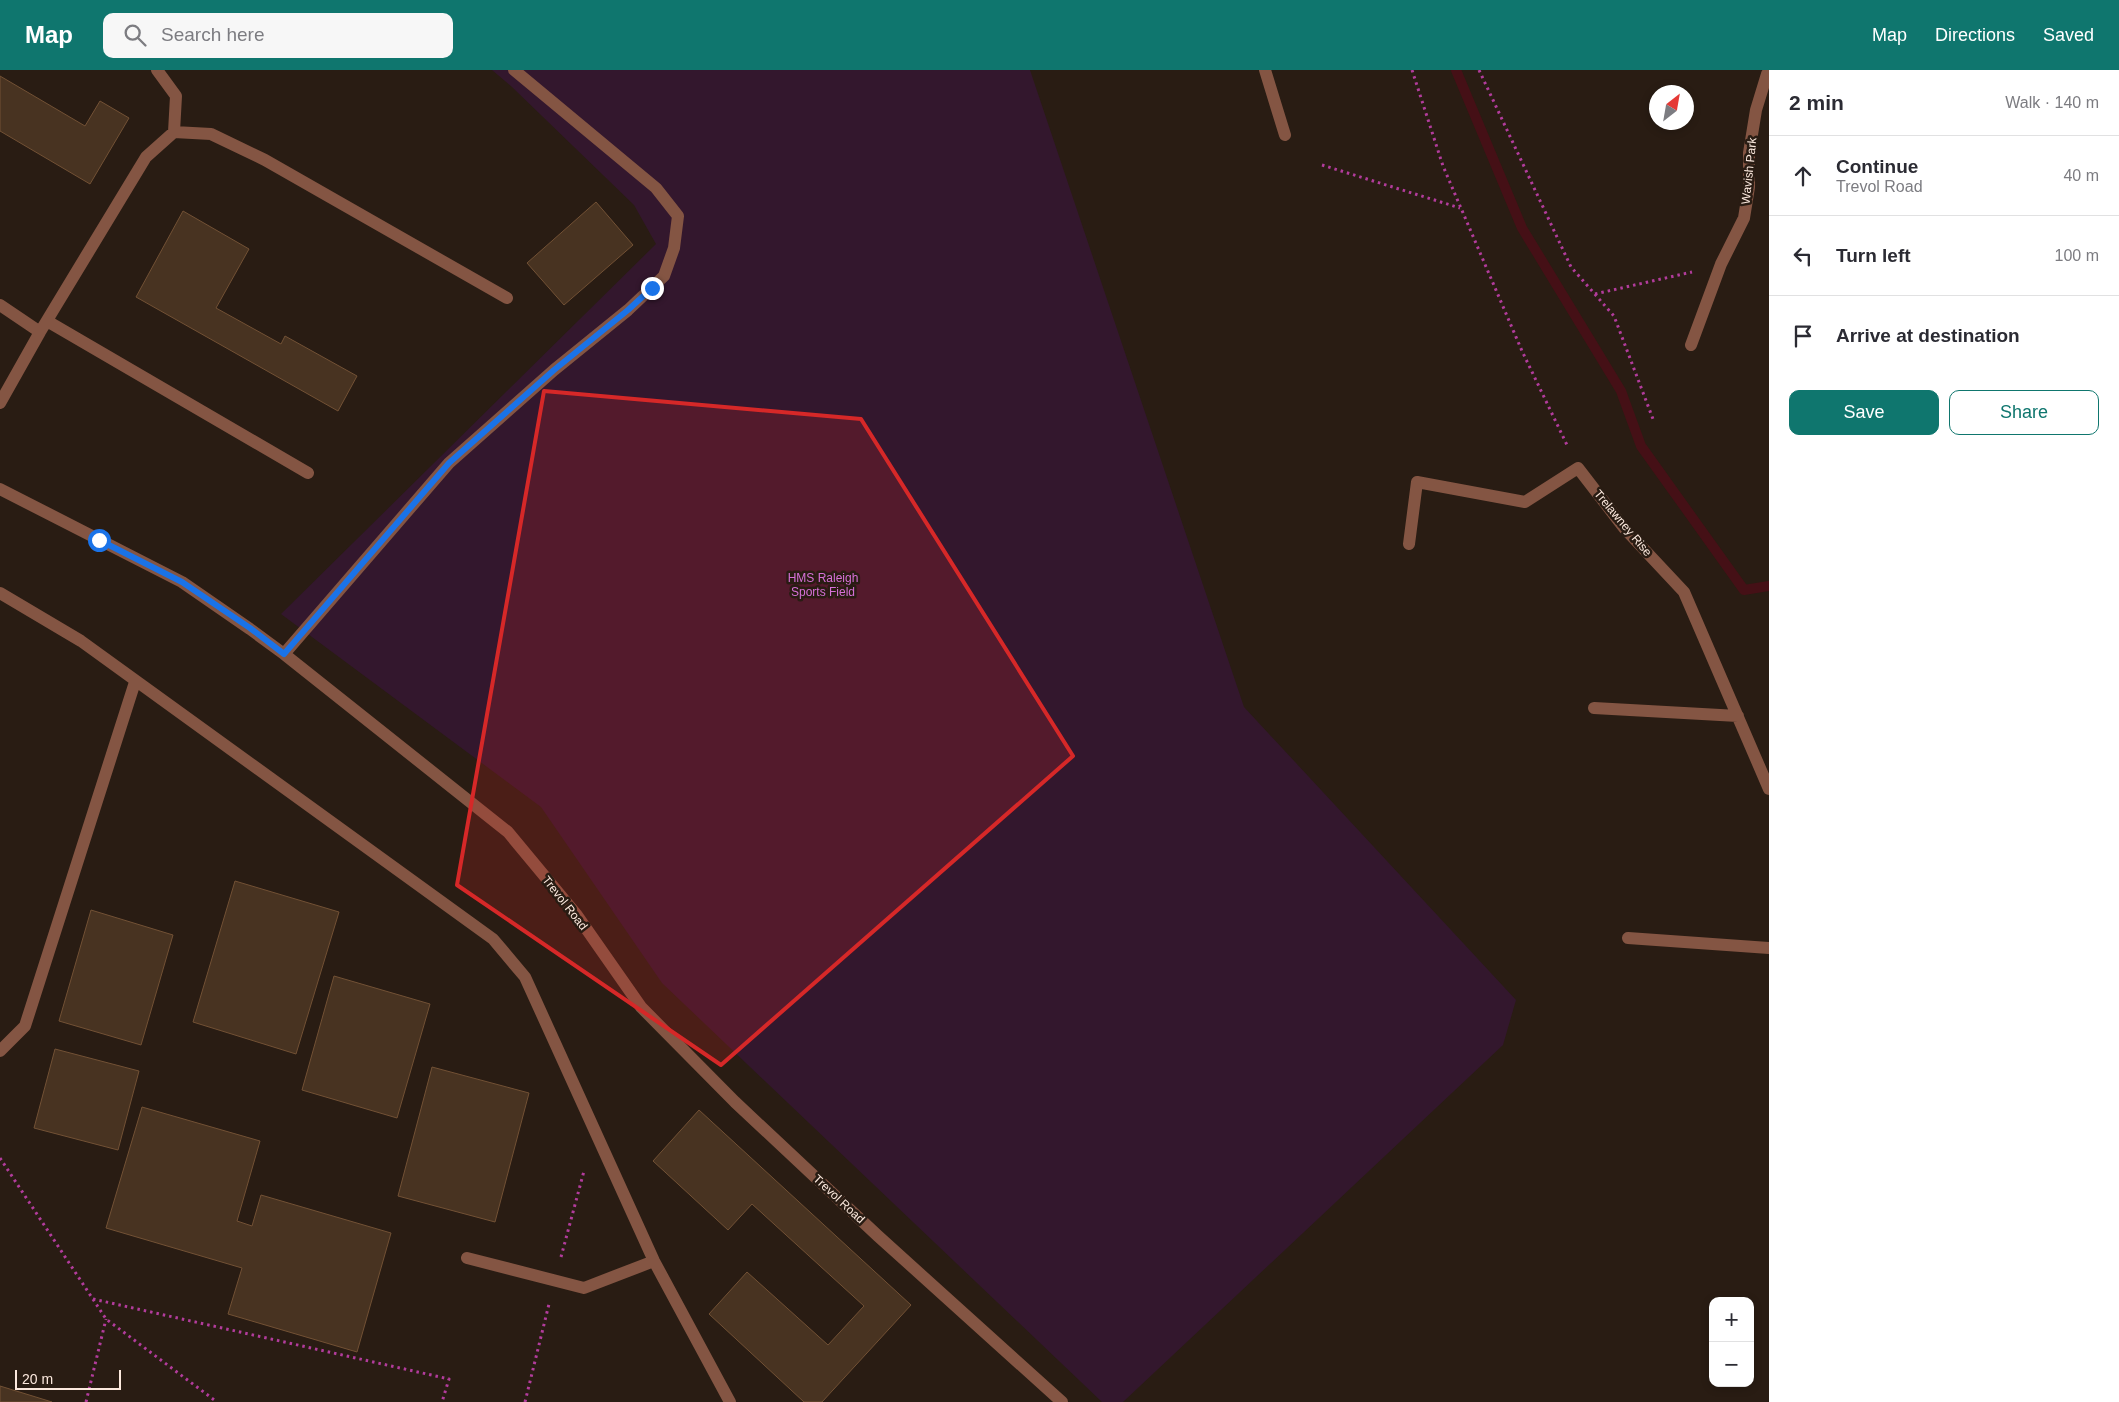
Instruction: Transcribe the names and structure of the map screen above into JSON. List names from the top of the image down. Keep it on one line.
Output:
{"streets":{"street":["Wavish Park","Trelawney Rise","Trevol Road"]},"parks":["HMS Raleigh Sports Field"],"scale_bar":"20 m","north":"top right","page":{"header":"Map","search":"Search here","nav":["Map","Directions","Saved"],"heading":["2 min","Walk · 140 m"],"list":[["Continue","Trevol Road","40 m"],["Turn left","100 m"],"Arrive at destination"],"buttons":["Save","Share"],"map_buttons":["+","−"],"scale":"20 m"}}
